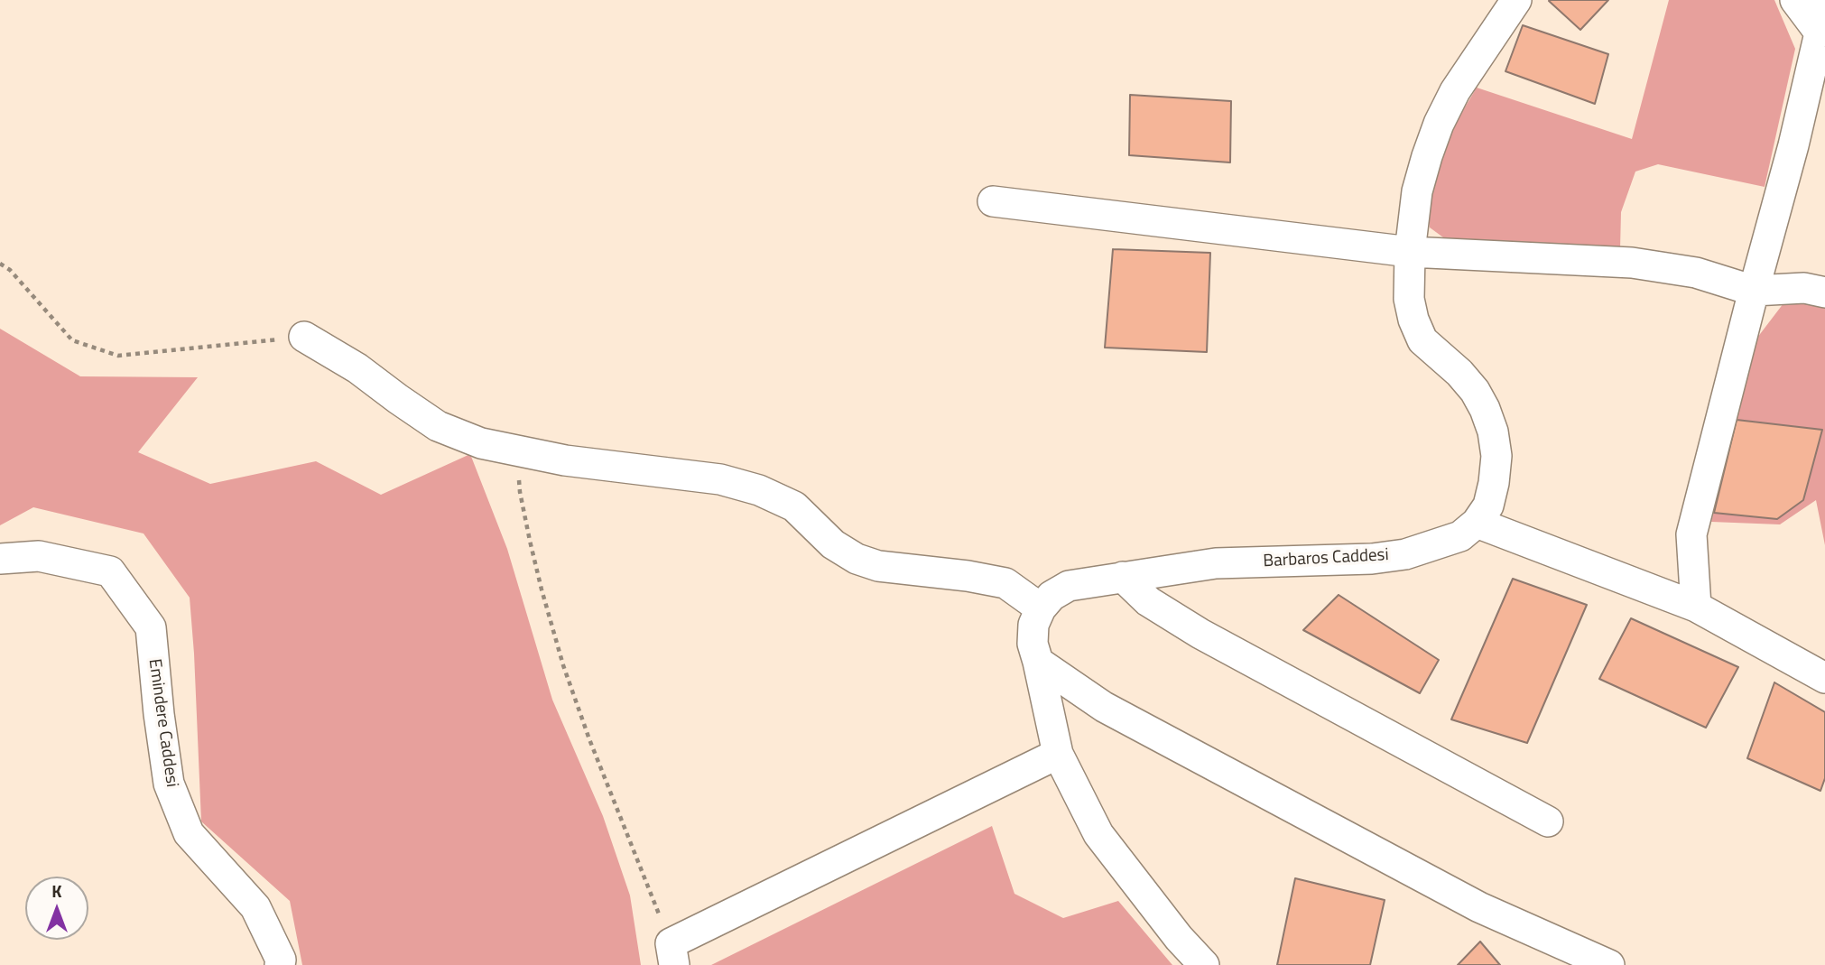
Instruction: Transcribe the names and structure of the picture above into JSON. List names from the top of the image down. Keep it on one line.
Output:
{"streets":{"street":["Barbaros Caddesi","Emindere Caddesi"]},"north":"top"}
